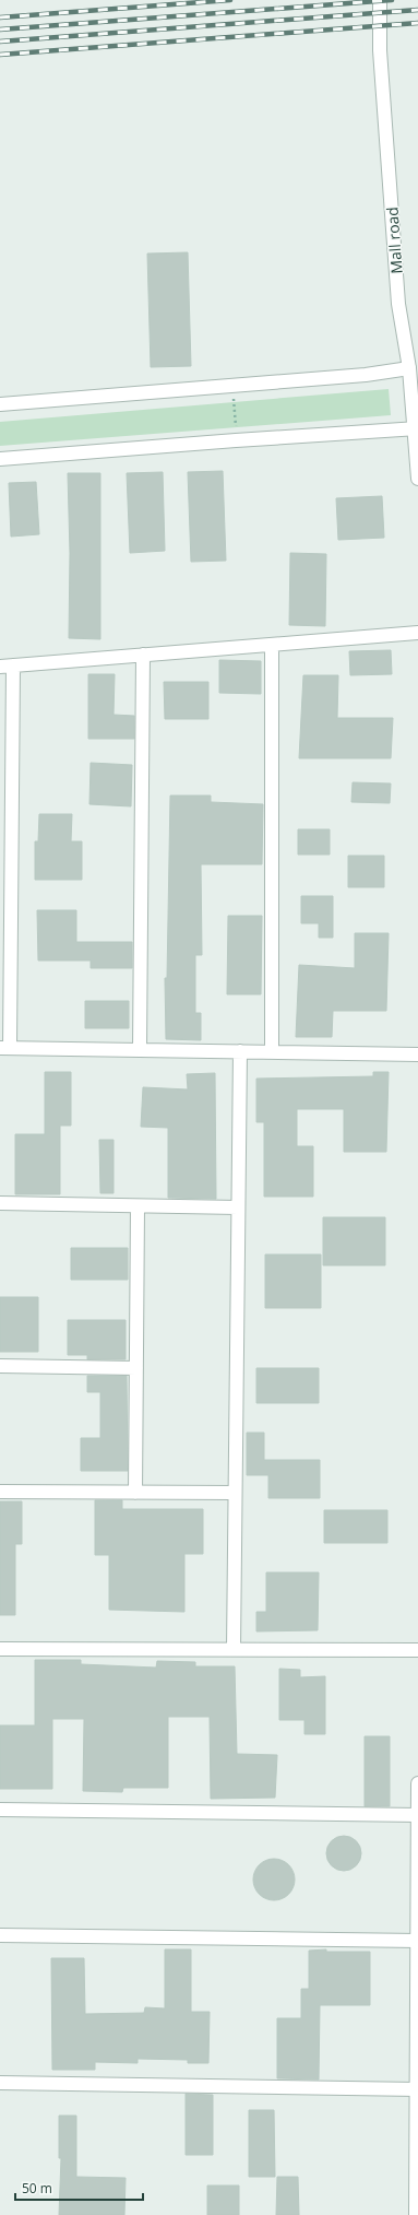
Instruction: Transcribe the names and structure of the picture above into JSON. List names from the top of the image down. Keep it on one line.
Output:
{"streets":{"street":["Mall road"]},"scale_bar":"50 m"}
